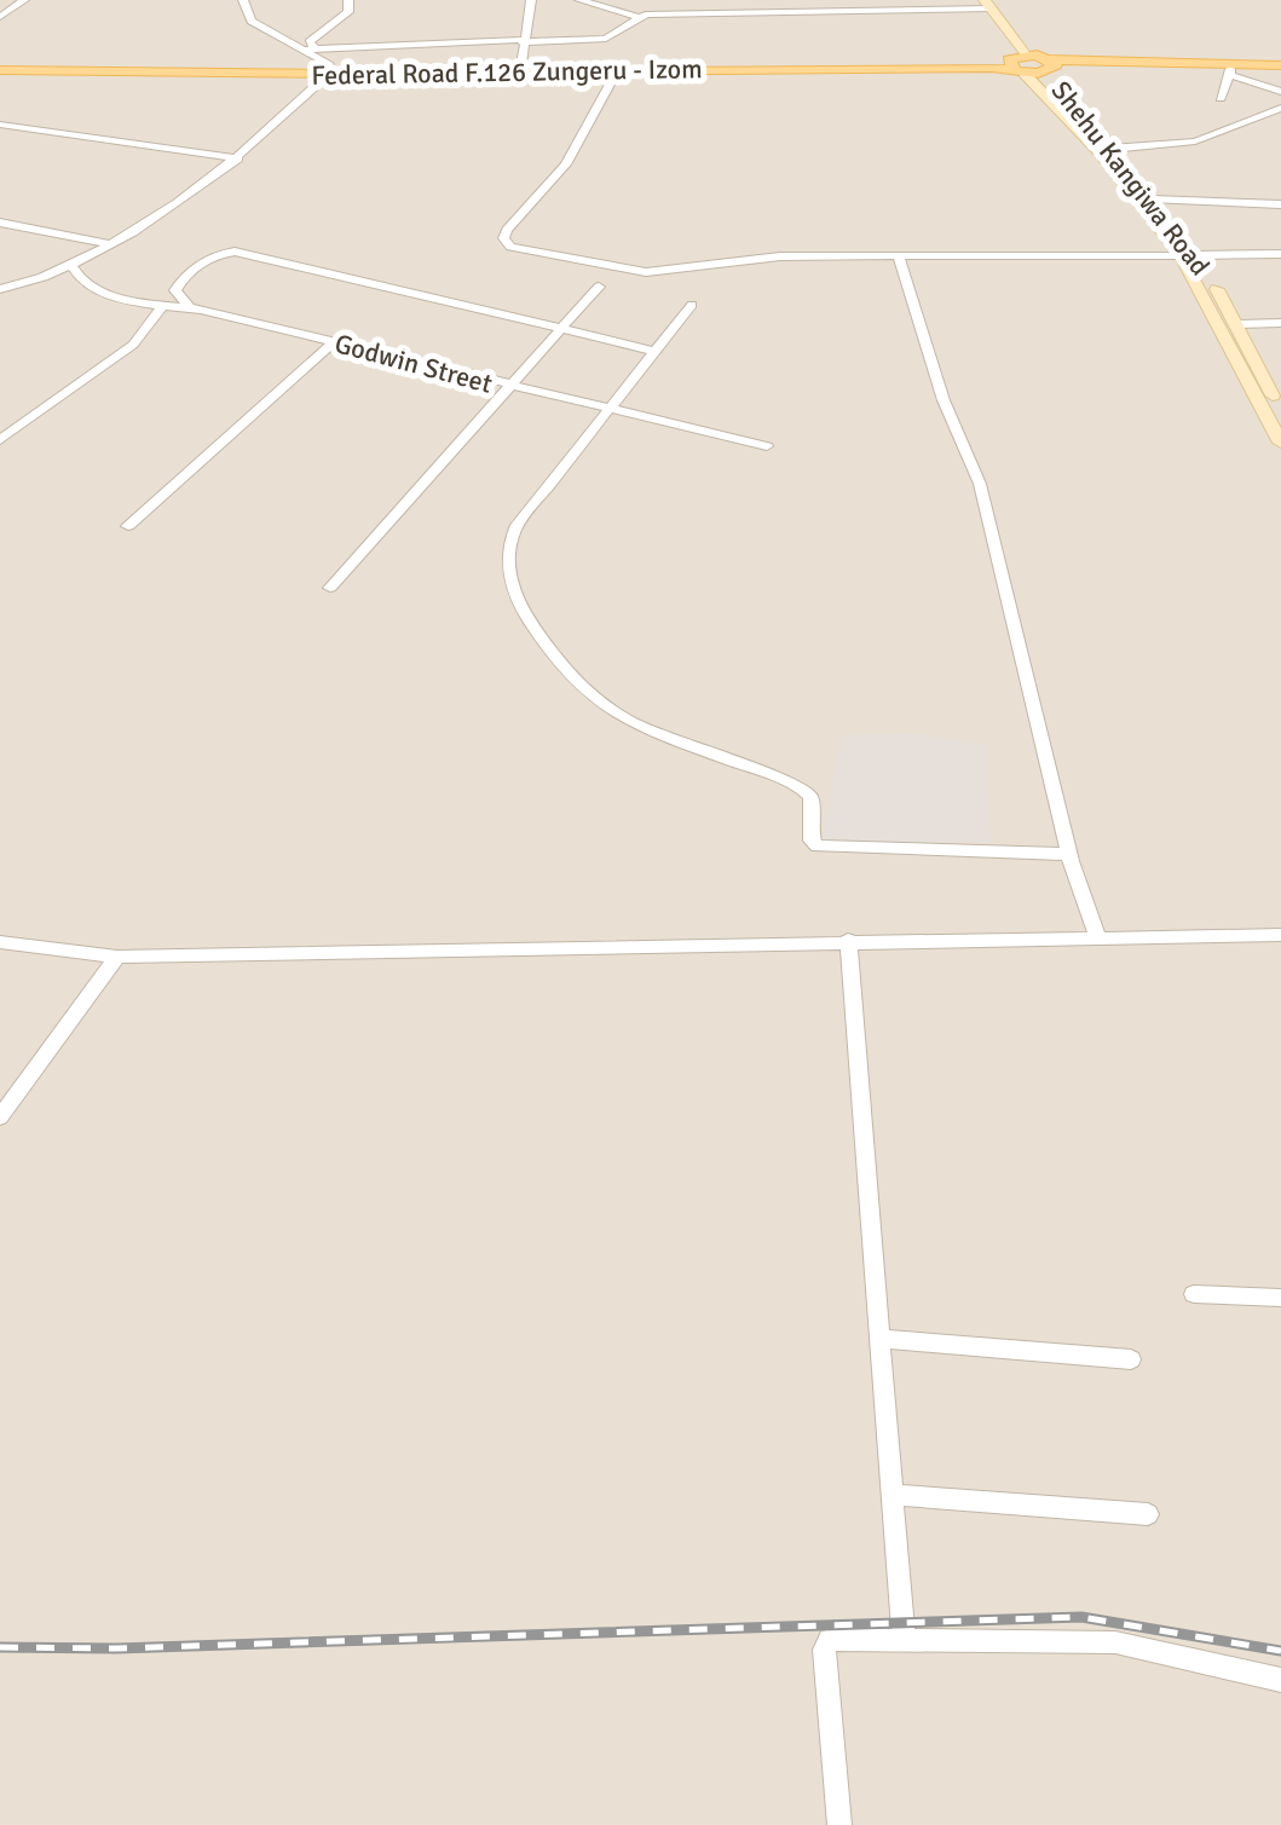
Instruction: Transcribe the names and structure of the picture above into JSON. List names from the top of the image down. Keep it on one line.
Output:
{"streets":{"main road":["Federal Road F.126 Zungeru - Izom","Shehu Kangiwa Road"],"street":["Godwin Street"]},"crossings":[["Federal Road F.126 Zungeru - Izom","Shehu Kangiwa Road"]]}
